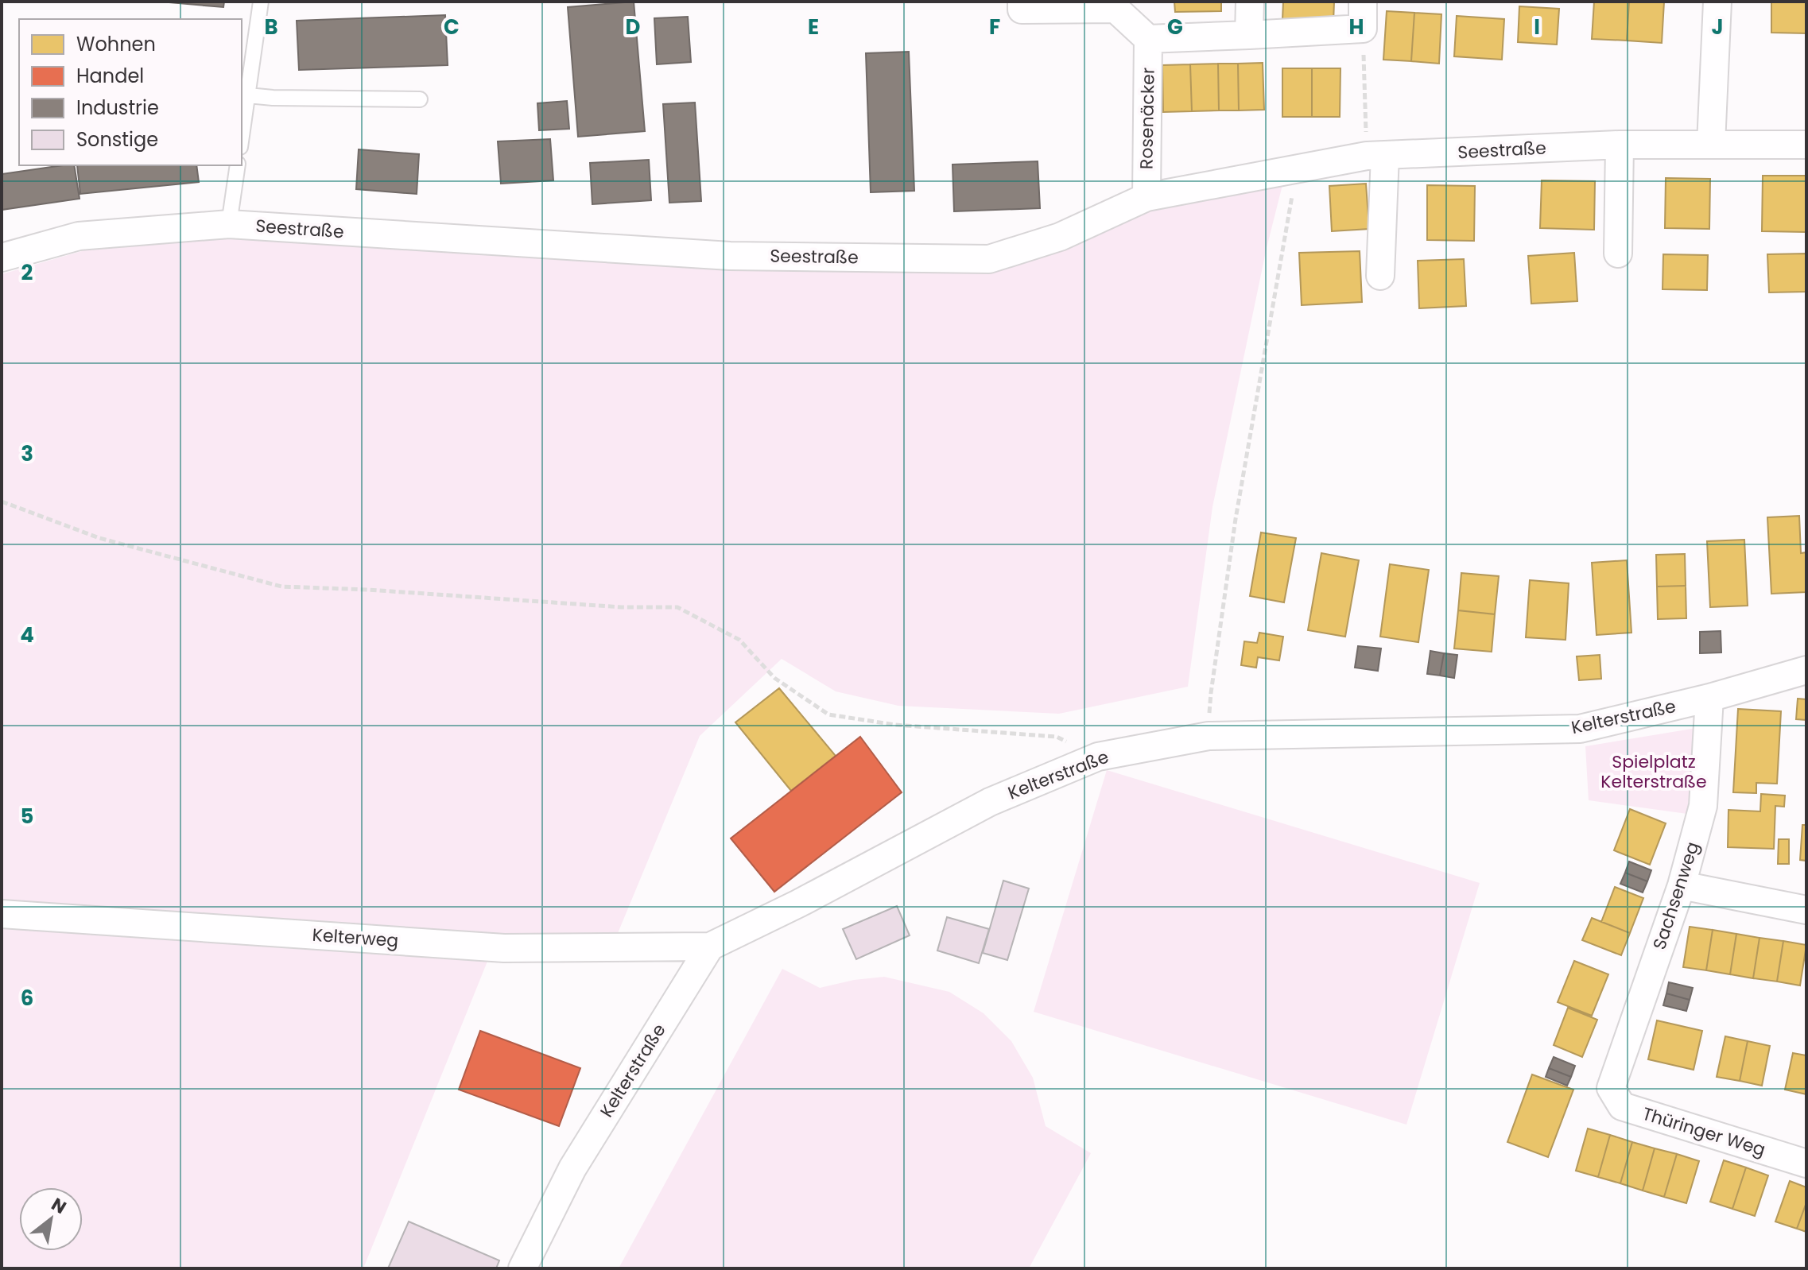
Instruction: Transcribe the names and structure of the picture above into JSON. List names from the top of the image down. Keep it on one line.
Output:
{"streets":{"street":["Rosenäcker","Seestraße","Kelterstraße","Sachsenweg","Kelterweg","Thüringer Weg"]},"crossings":[["Rosenäcker","Seestraße"],["Kelterstraße","Sachsenweg"],["Kelterstraße","Kelterweg"],["Sachsenweg","Thüringer Weg"]],"parks":["Spielplatz Kelterstraße"],"legend":["Wohnen","Handel","Industrie","Sonstige"],"north":"top right","grid":{"columns":["B","C","D","E","F","G","H","I","J"],"rows":["2","3","4","5","6"]}}
